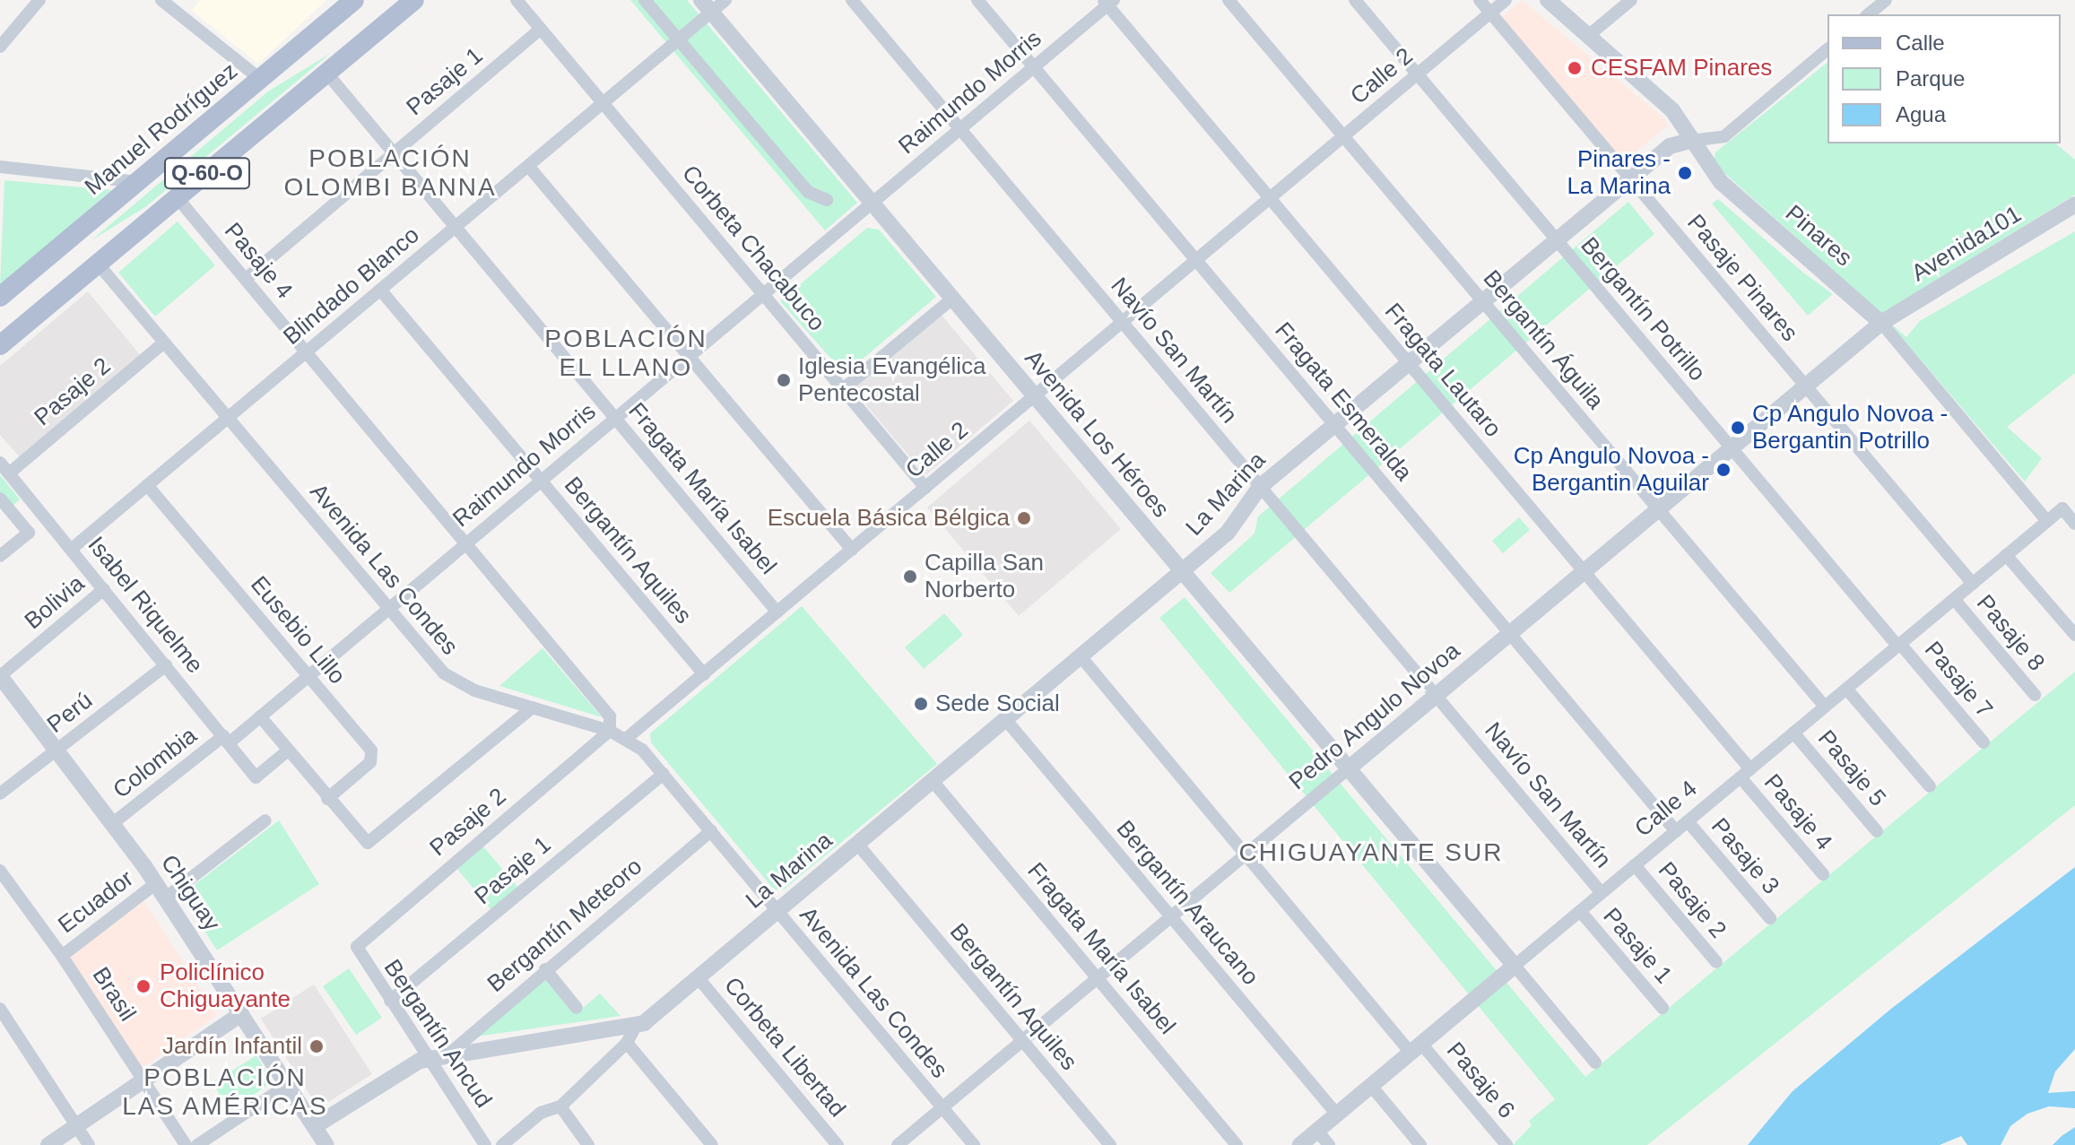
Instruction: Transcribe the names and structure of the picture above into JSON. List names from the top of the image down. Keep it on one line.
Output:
{"streets":{"main road":["Manuel Rodríguez","Q-60-O"],"street":["Calle 2","Pasaje 1","Raimundo Morris","Pinares","Avenida101","Corbeta Chacabuco","Pasaje 4","Pasaje Pinares","Blindado Blanco","Bergantín Potrillo","Bergantín Águila","Navío San Martín","Fragata Lautaro","Pasaje 2","Fragata Esmeralda","Avenida Los Héroes","Fragata María Isabel","La Marina","Bergantín Aquiles","Avenida Las Condes","Bolivia","Isabel Riquelme","Eusebio Lillo","Pasaje 8","Pasaje 7","Perú","Pedro Angulo Novoa","Colombia","Pasaje 5","Calle 4","Pasaje 3","Chiguay","Ecuador","Bergantín Araucano","Bergantín Meteoro","Brasil","Bergantín Ancud","Corbeta Libertad","Pasaje 6"]},"crossings":[["Calle 2","Corbeta Chacabuco"],["Calle 2","Pasaje Pinares"],["Calle 2","Bergantín Potrillo"],["Calle 2","Bergantín Águila"],["Calle 2","Navío San Martín"],["Calle 2","Fragata Lautaro"],["Calle 2","Fragata Esmeralda"],["Calle 2","Avenida Los Héroes"],["Calle 2","Fragata María Isabel"],["Calle 2","Bergantín Aquiles"],["Calle 2","Avenida Las Condes"],["Pasaje 1","Pasaje 4"],["Pasaje 1","Avenida Las Condes"],["Pasaje 1","Calle 4"],["Pasaje 1","Bergantín Ancud"],["Raimundo Morris","Corbeta Chacabuco"],["Raimundo Morris","Pasaje 4"],["Raimundo Morris","Navío San Martín"],["Raimundo Morris","Fragata Lautaro"],["Raimundo Morris","Fragata Esmeralda"],["Raimundo Morris","Avenida Los Héroes"],["Raimundo Morris","Fragata María Isabel"],["Raimundo Morris","Bergantín Aquiles"],["Raimundo Morris","Avenida Las Condes"],["Raimundo Morris","Isabel Riquelme"],["Raimundo Morris","Eusebio Lillo"],["Raimundo Morris","Colombia"],["Q-60-O","Pasaje 4"],["Q-60-O","Avenida Las Condes"],["Pinares","Avenida101"],["Pinares","La Marina"],["Pinares","Pedro Angulo Novoa"],["Pinares","Calle 4"],["Avenida101","Pedro Angulo Novoa"],["Corbeta Chacabuco","Blindado Blanco"],["Pasaje 4","Blindado Blanco"],["Pasaje 4","Fragata Lautaro"],["Pasaje 4","Pasaje 2"],["Pasaje 4","Avenida Las Condes"],["Pasaje 4","Calle 4"],["Pasaje Pinares","La Marina"],["Pasaje Pinares","Pedro Angulo Novoa"],["Pasaje Pinares","Calle 4"],["Blindado Blanco","Avenida Los Héroes"],["Blindado Blanco","Fragata María Isabel"],["Blindado Blanco","Bergantín Aquiles"],["Blindado Blanco","Avenida Las Condes"],["Blindado Blanco","Isabel Riquelme"],["Blindado Blanco","Eusebio Lillo"],["Bergantín Potrillo","La Marina"],["Bergantín Potrillo","Pasaje 7"],["Bergantín Potrillo","Pedro Angulo Novoa"],["Bergantín Potrillo","Calle 4"],["Bergantín Águila","La Marina"],["Bergantín Águila","Pedro Angulo Novoa"],["Bergantín Águila","Calle 4"],["Navío San Martín","La Marina"],["Navío San Martín","Pedro Angulo Novoa"],["Navío San Martín","Calle 4"],["Fragata Lautaro","La Marina"],["Fragata Lautaro","Pedro Angulo Novoa"],["Fragata Lautaro","Calle 4"],["Pasaje 2","Avenida Las Condes"],["Pasaje 2","Isabel Riquelme"],["Pasaje 2","Calle 4"],["Pasaje 2","Bergantín Ancud"],["Fragata Esmeralda","La Marina"],["Fragata Esmeralda","Pedro Angulo Novoa"],["Fragata Esmeralda","Calle 4"],["Avenida Los Héroes","La Marina"],["Avenida Los Héroes","Pedro Angulo Novoa"],["Avenida Los Héroes","Calle 4"],["Fragata María Isabel","La Marina"],["Fragata María Isabel","Pedro Angulo Novoa"],["La Marina","Bergantín Aquiles"],["La Marina","Avenida Las Condes"],["La Marina","Bergantín Araucano"],["La Marina","Corbeta Libertad"],["Bergantín Aquiles","Pedro Angulo Novoa"],["Avenida Las Condes","Pedro Angulo Novoa"],["Avenida Las Condes","Bergantín Meteoro"],["Bolivia","Isabel Riquelme"],["Bolivia","Chiguay"],["Isabel Riquelme","Perú"],["Isabel Riquelme","Colombia"],["Pasaje 8","Calle 4"],["Pasaje 7","Calle 4"],["Perú","Chiguay"],["Pedro Angulo Novoa","Bergantín Araucano"],["Colombia","Chiguay"],["Pasaje 5","Calle 4"],["Calle 4","Pasaje 3"],["Calle 4","Bergantín Araucano"],["Calle 4","Pasaje 6"],["Chiguay","Ecuador"],["Ecuador","Brasil"]],"districts":["POBLACIÓN OLOMBI BANNA","POBLACIÓN EL LLANO","CHIGUAYANTE SUR","POBLACIÓN LAS AMÉRICAS"],"places":["CESFAM Pinares","Pinares - La Marina","Iglesia Evangélica Pentecostal","Cp Angulo Novoa - Bergantin Potrillo","Cp Angulo Novoa - Bergantin Aguilar","Escuela Básica Bélgica","Capilla San Norberto","Sede Social","Policlínico Chiguayante","Jardín Infantil"],"legend":["Calle","Parque","Agua"]}
